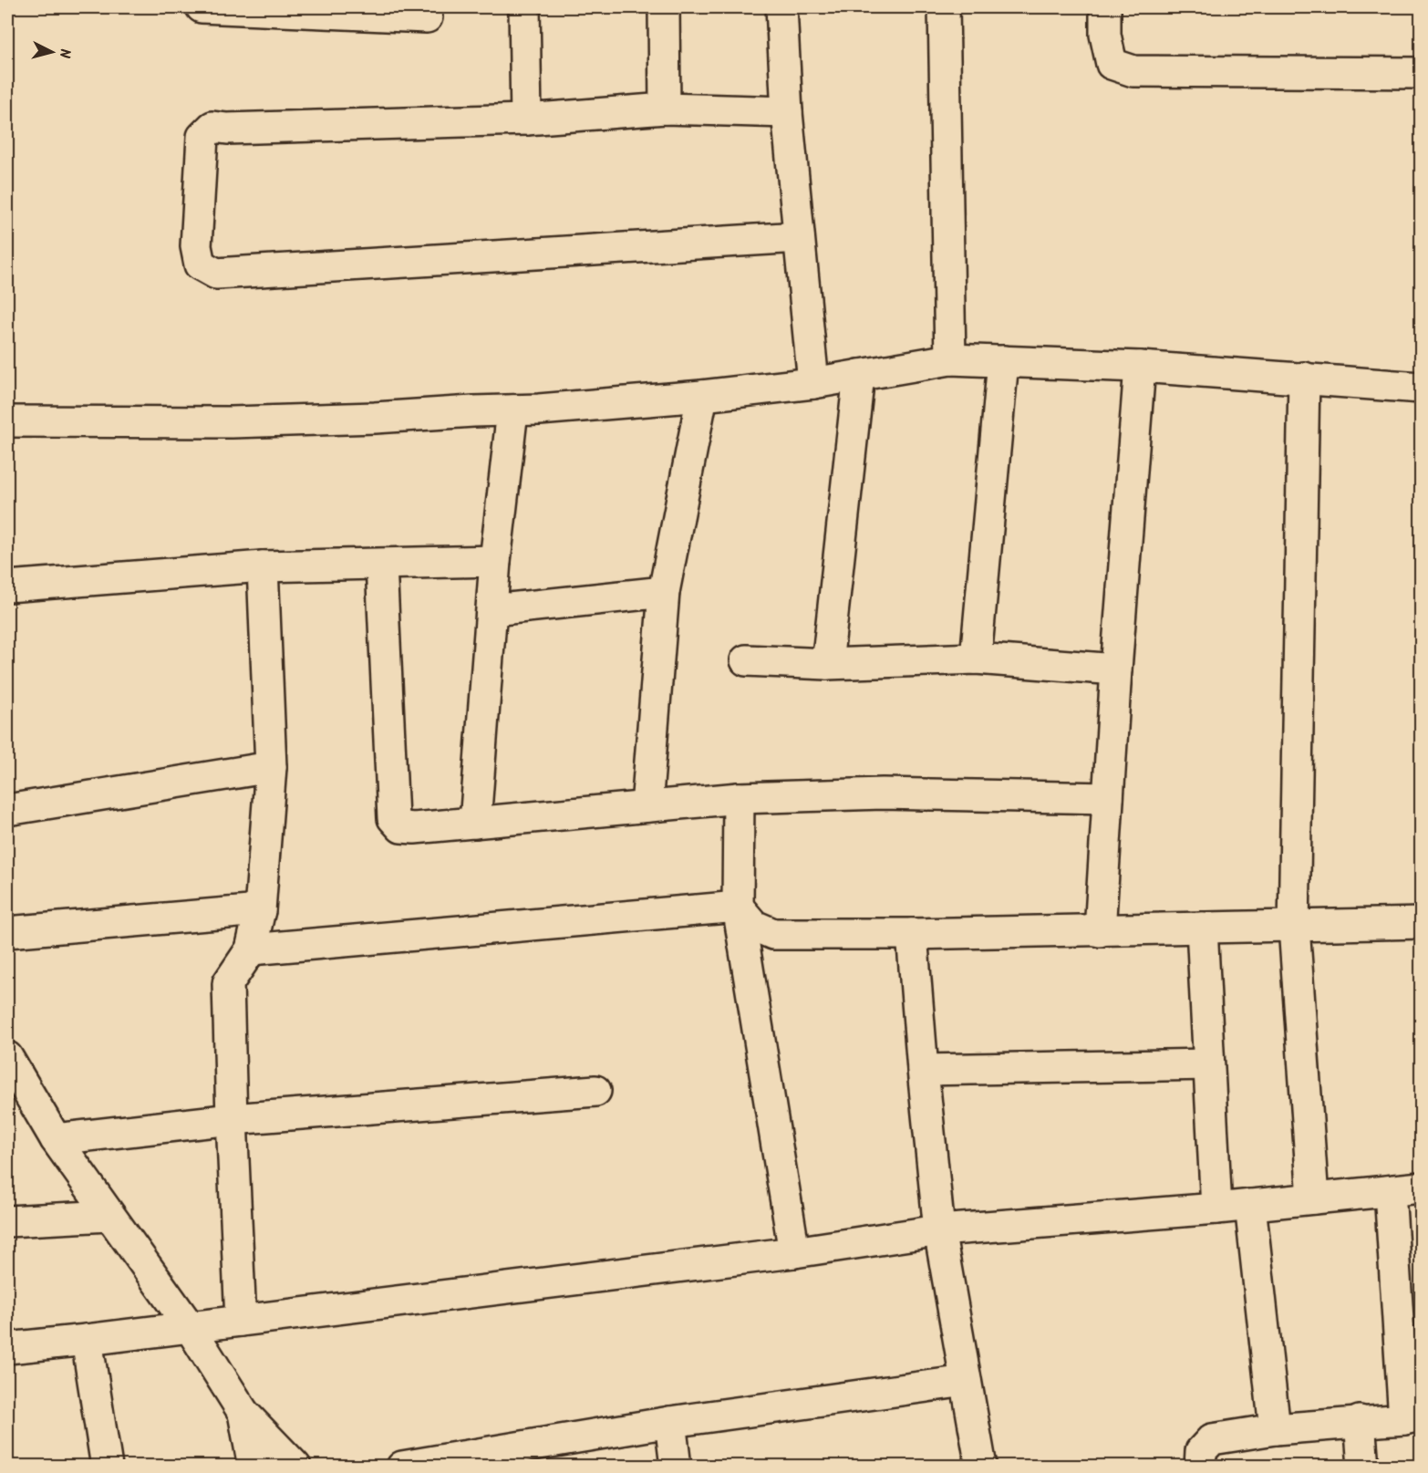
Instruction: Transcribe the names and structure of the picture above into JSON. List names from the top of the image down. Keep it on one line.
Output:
{"north":"right"}
